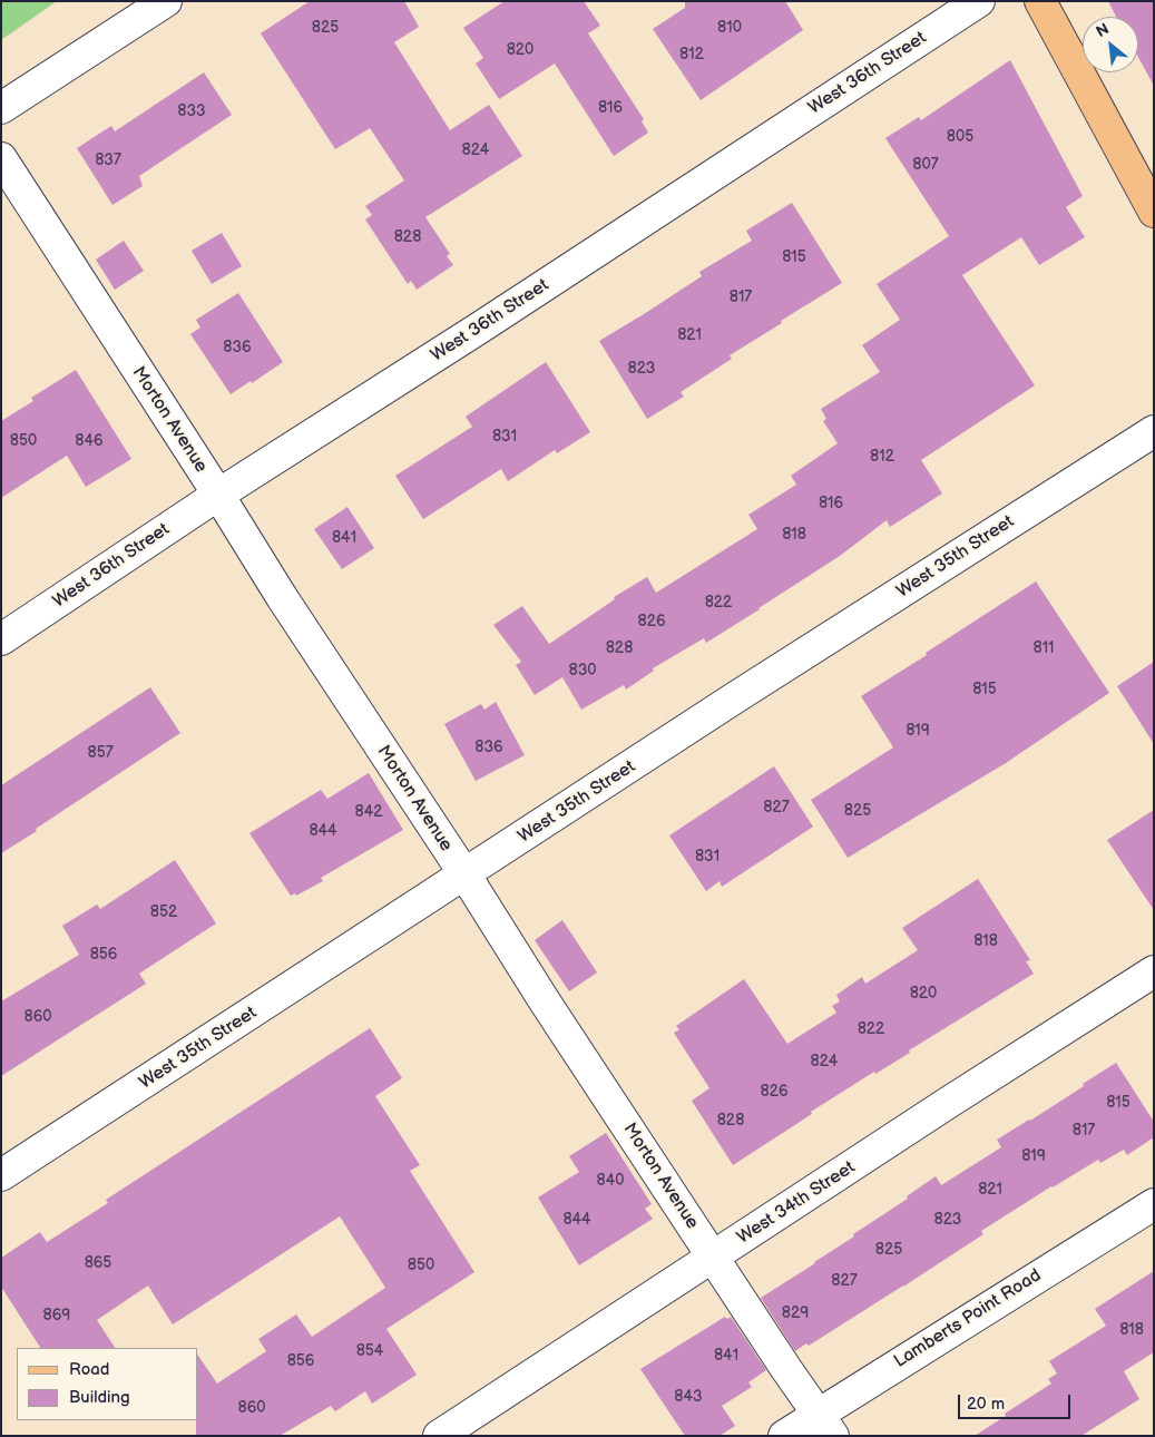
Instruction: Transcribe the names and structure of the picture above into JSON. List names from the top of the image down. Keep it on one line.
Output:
{"streets":{"street":["West 36th Street","Morton Avenue","West 35th Street","West 34th Street","Lamberts Point Road"]},"crossings":[["West 36th Street","Morton Avenue"],["Morton Avenue","West 35th Street"],["Morton Avenue","West 34th Street"],["Morton Avenue","Lamberts Point Road"]],"house_numbers":["825","810","820","812","816","833","805","824","837","807","828","815","817","821","836","823","831","850","846","812","816","818","841","822","826","828","811","830","815","819","836","857","827","825","842","844","831","852","818","856","820","860","822","824","826","815","828","817","819","840","821","844","823","825","865","850","827","829","869","818","854","841","856","843","860"],"legend":["Road","Building"],"scale_bar":"20 m","north":"top left"}
